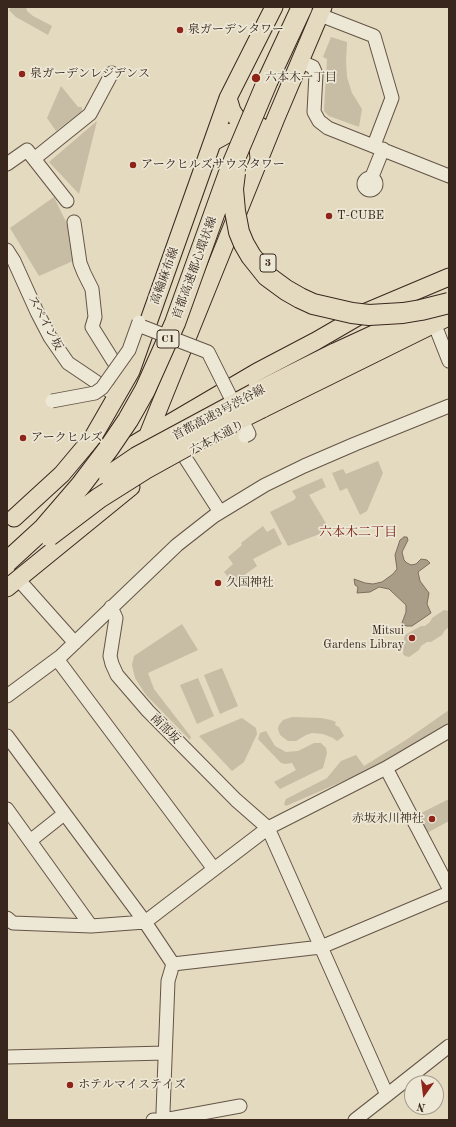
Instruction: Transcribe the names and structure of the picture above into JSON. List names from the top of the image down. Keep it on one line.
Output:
{"streets":{"highway":["3","首都高速都心環状線","C1","首都高速3号渋谷線"],"main road":["高輪麻布線","六本木通り"],"street":["スペイン坂","南部坂"]},"crossings":[["3","首都高速都心環状線"],["3","C1"],["首都高速都心環状線","C1"],["高輪麻布線","スペイン坂"],["C1","首都高速3号渋谷線"]],"districts":["六本木二丁目"],"places":["泉ガーデンタワー","泉ガーデンレジデンス","六本木一丁目","アークヒルズサウスタワー","T-CUBE","アークヒルズ","久国神社","Mitsui Gardens Libray","赤坂氷川神社","ホテルマイステイズ"],"north":"bottom"}
